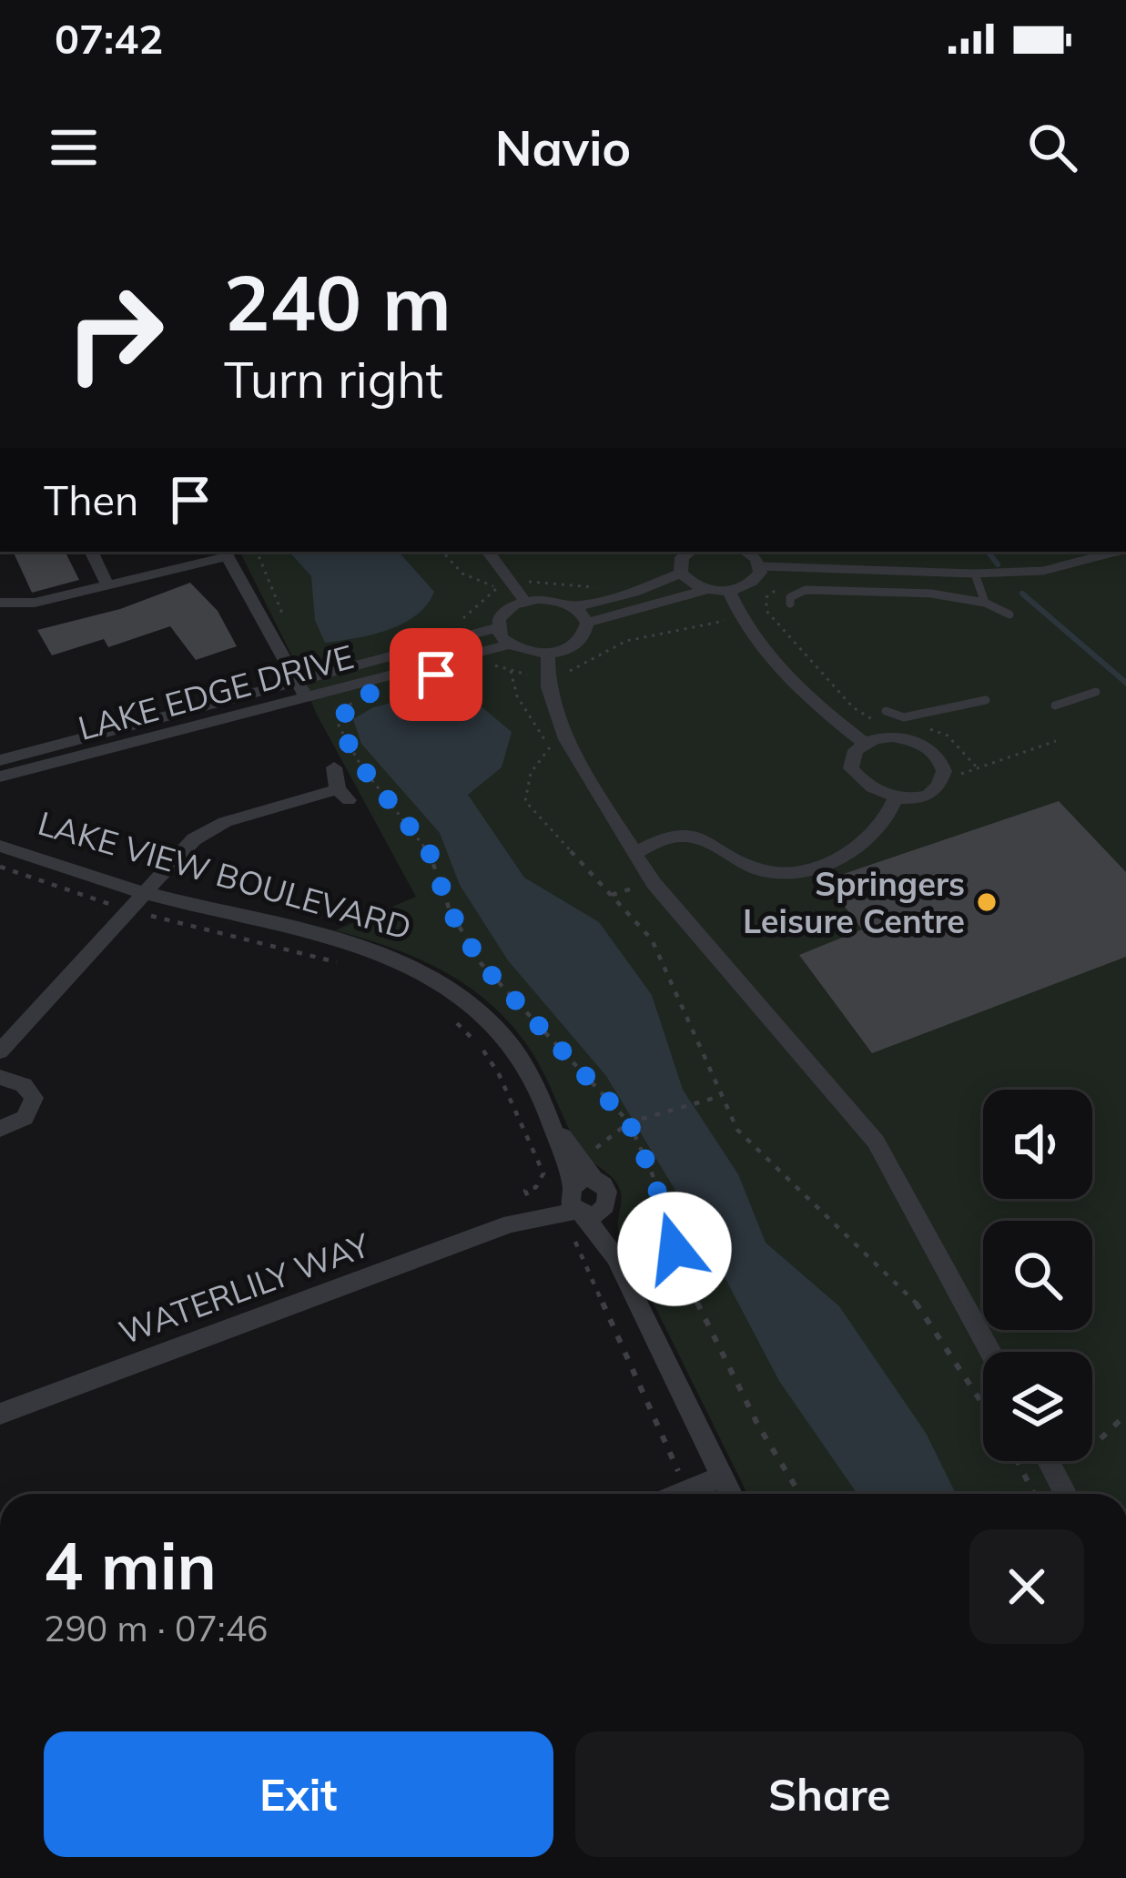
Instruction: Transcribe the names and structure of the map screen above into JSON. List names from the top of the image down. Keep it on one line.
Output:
{"streets":{"street":["LAKE EDGE DRIVE","LAKE VIEW BOULEVARD","WATERLILY WAY"]},"crossings":[["LAKE VIEW BOULEVARD","WATERLILY WAY"]],"places":["Springers Leisure Centre"],"page":{"status":"07:42","header":"Navio","turn":["240 m","Turn right"],"then":"Then","heading":["4 min","290 m · 07:46"],"buttons":["Exit","Share"]}}
